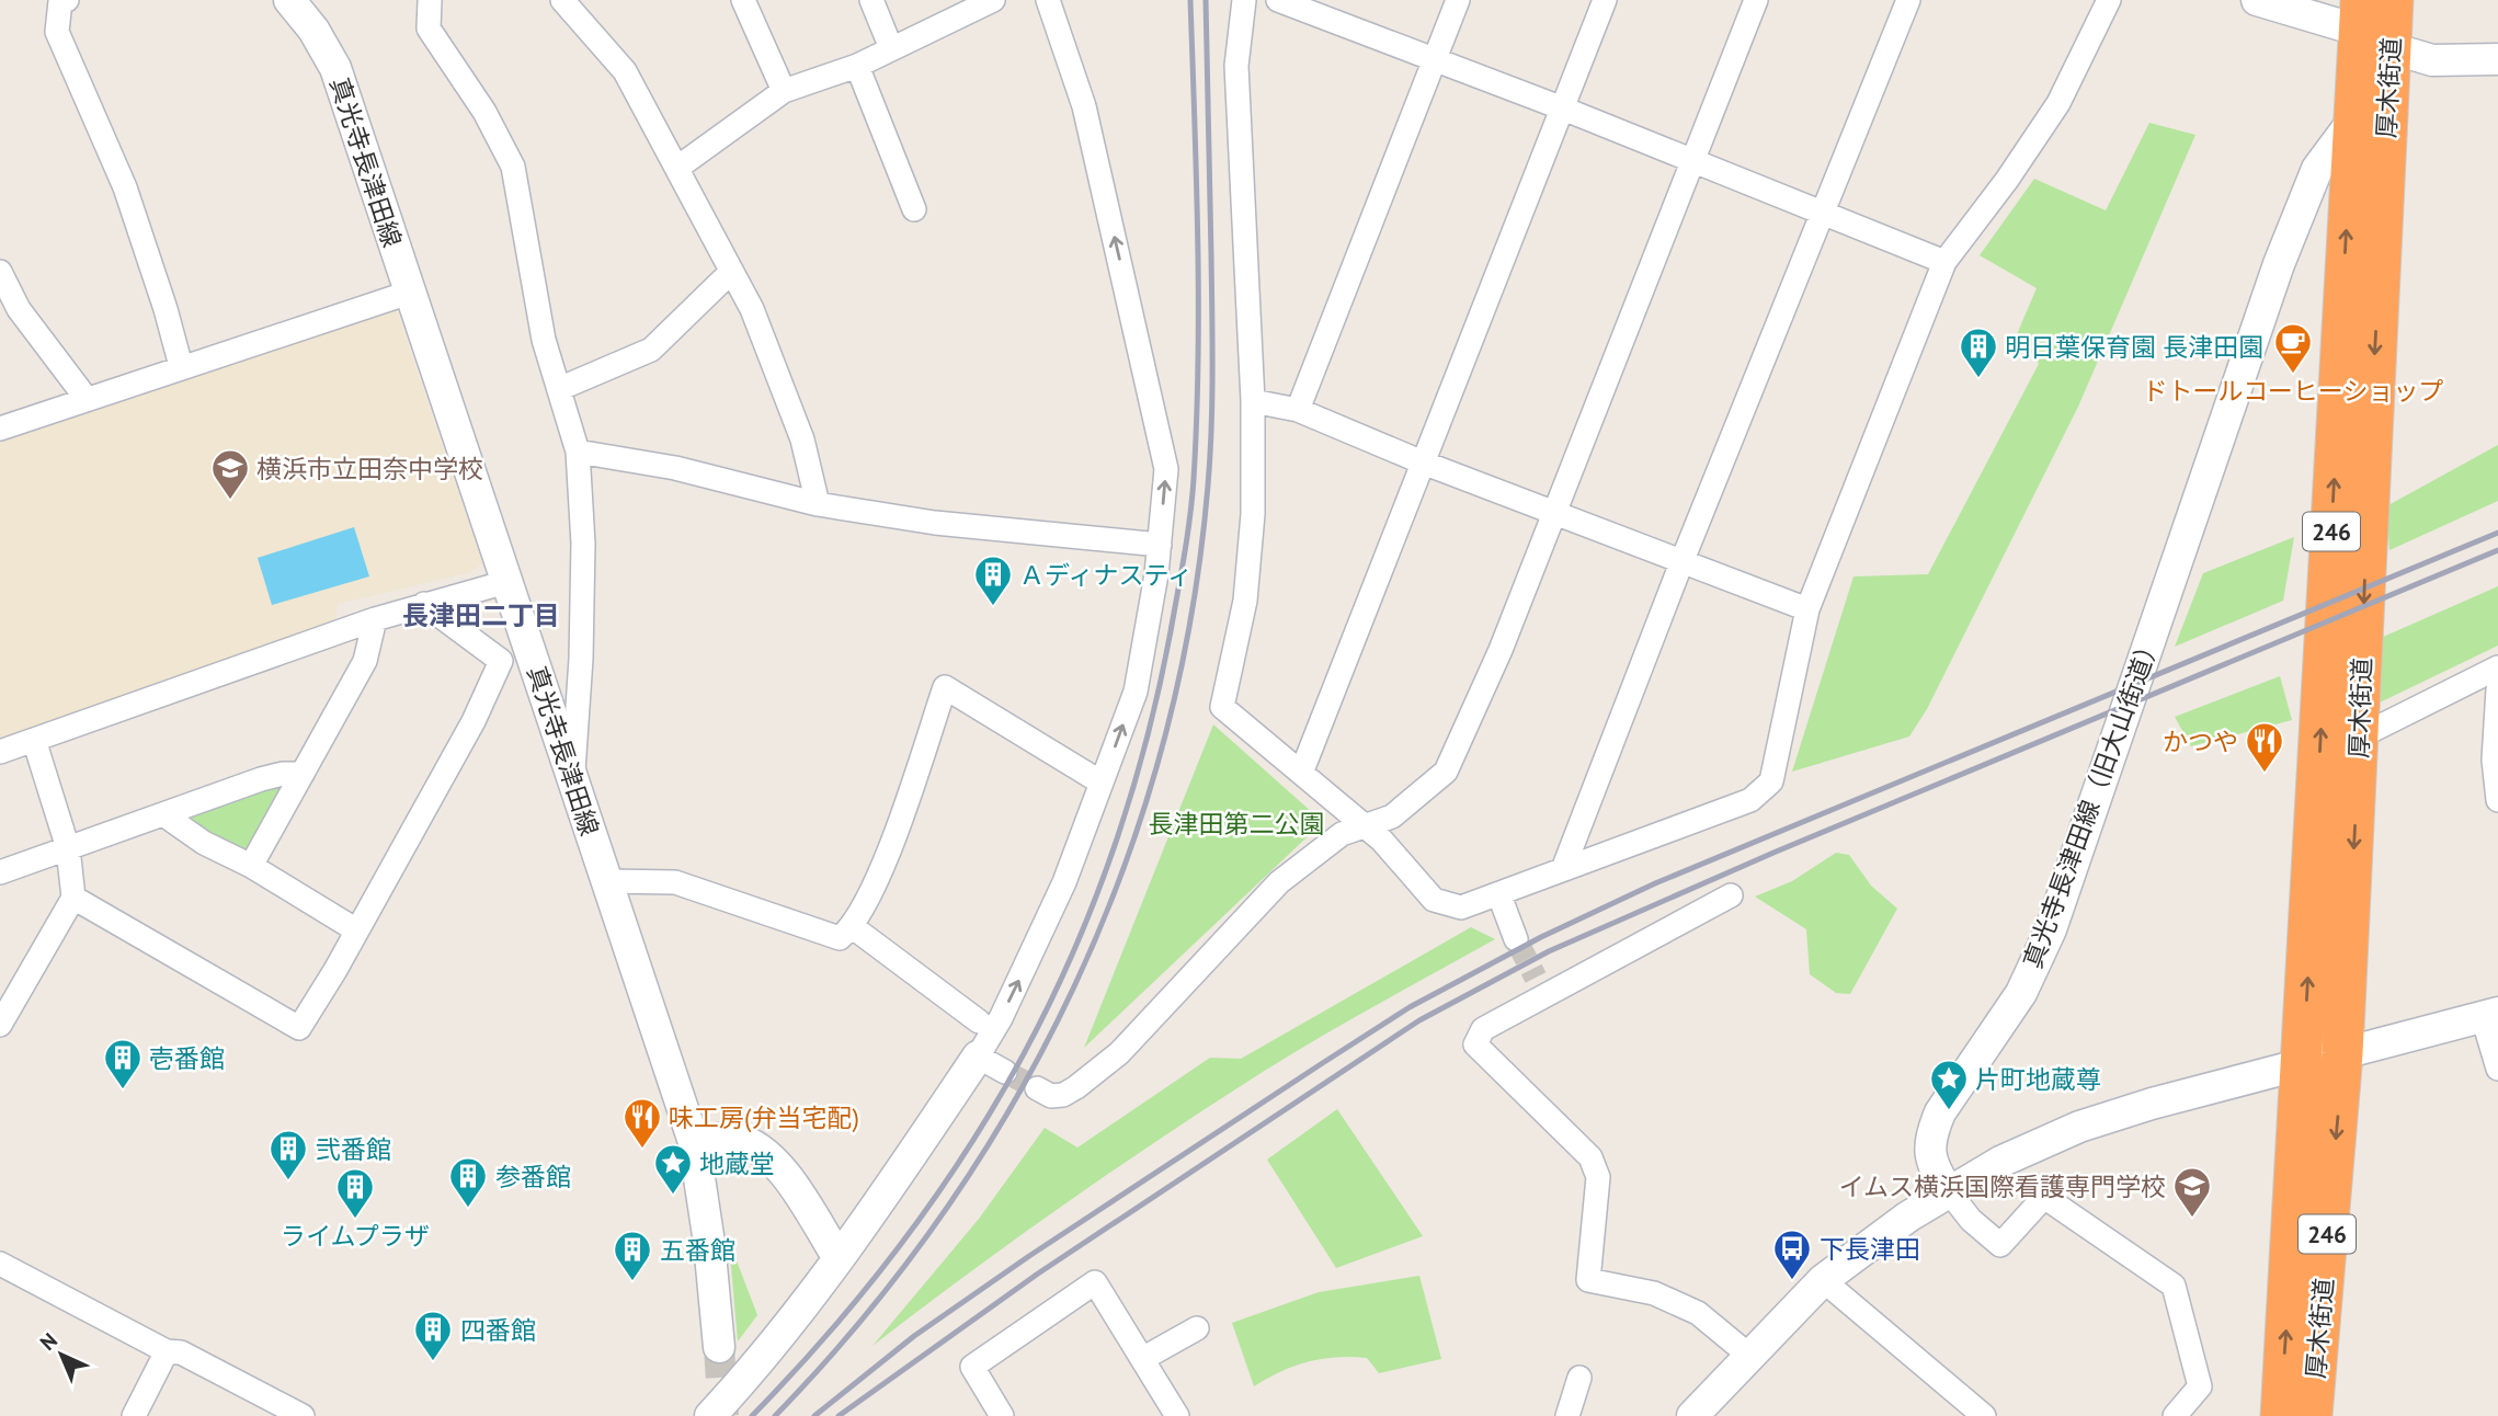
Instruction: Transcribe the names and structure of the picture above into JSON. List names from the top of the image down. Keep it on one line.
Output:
{"streets":{"highway":["厚木街道","246"],"main road":["真光寺長津田線","真光寺長津田線（旧大山街道）"]},"crossings":[["厚木街道","真光寺長津田線（旧大山街道）"]],"districts":["長津田二丁目"],"parks":["長津田第二公園"],"places":{"cafe":["ドトールコーヒーショップ"],"building":["明日葉保育園 長津田園","Ａディナスティ","壱番館","弐番館","参番館","ライムプラザ","五番館","四番館"],"school or university":["横浜市立田奈中学校","イムス横浜国際看護専門学校"],"restaurant":["かつや","味工房(弁当宅配)"],"place":["片町地蔵尊","地蔵堂"],"bus stop":["下長津田"]},"north":"top left"}
